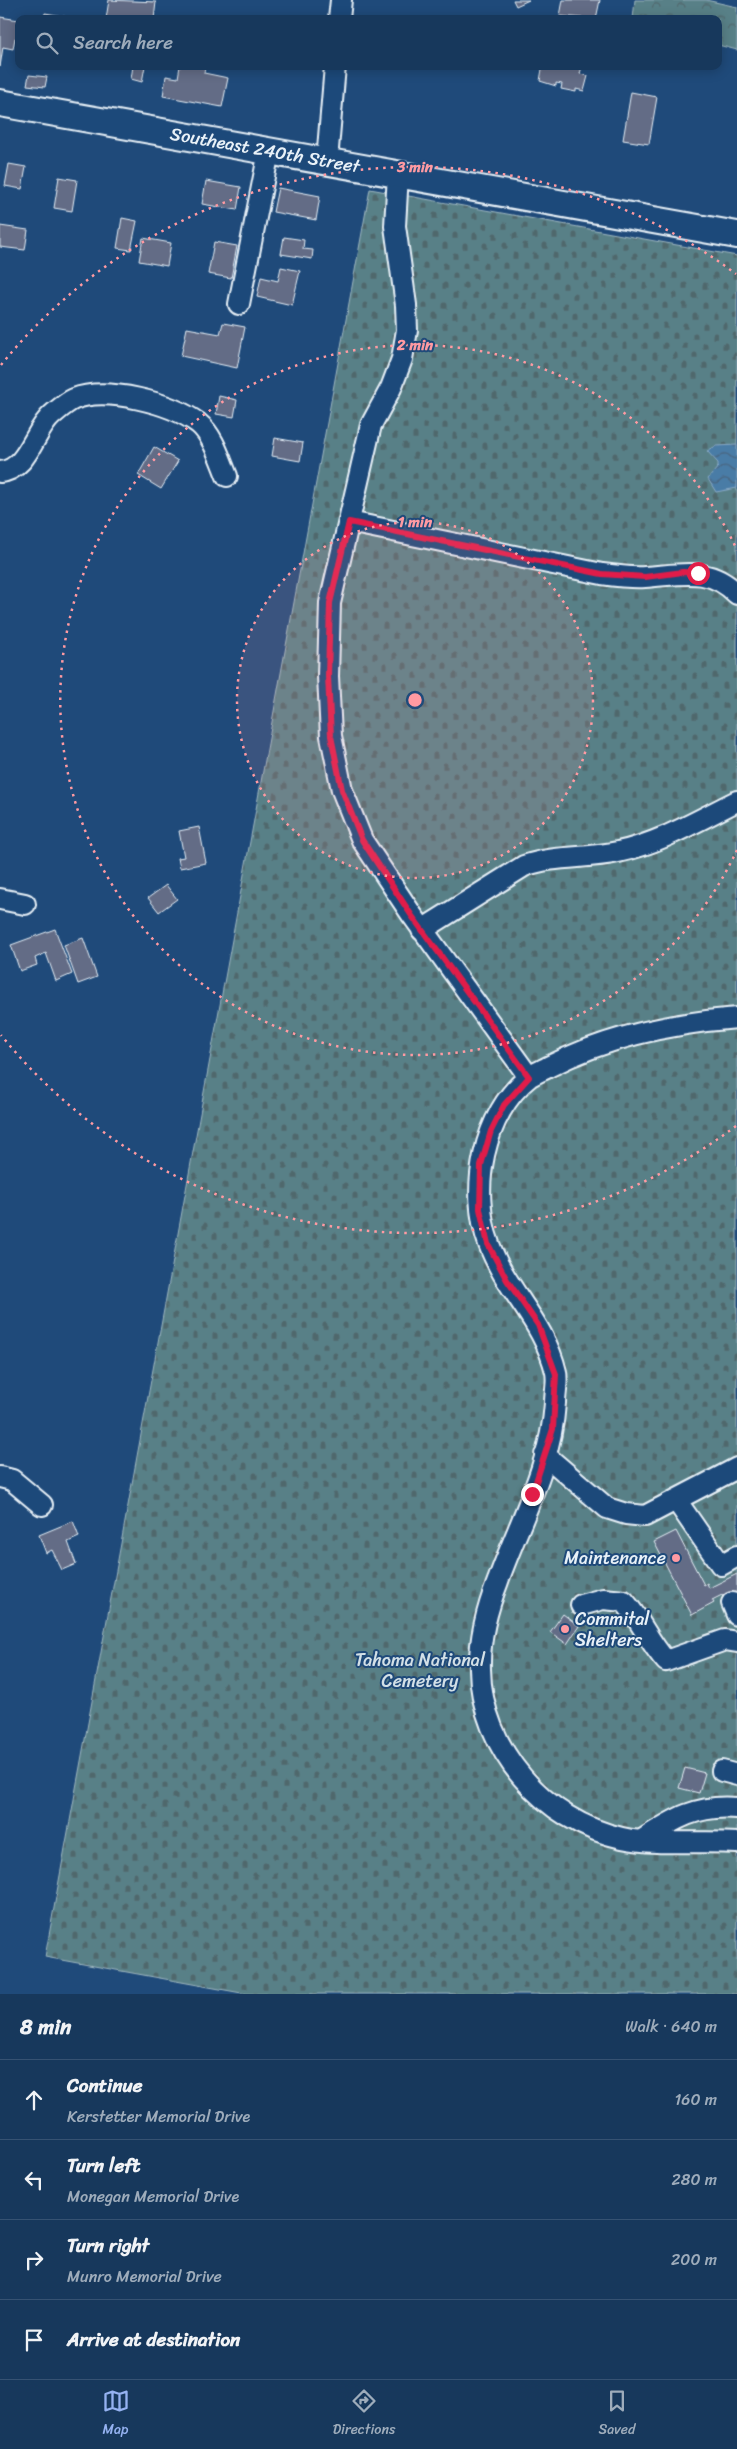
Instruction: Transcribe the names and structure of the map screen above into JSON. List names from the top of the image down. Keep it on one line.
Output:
{"streets":{"main road":["Southeast 240th Street"]},"parks":["Tahoma National Cemetery"],"places":["Maintenance","Commital Shelters"],"page":{"search":"Search here","heading":["8 min","Walk · 640 m"],"list":[["Continue","Kerstetter Memorial Drive","160 m"],["Turn left","Monegan Memorial Drive","280 m"],["Turn right","Munro Memorial Drive","200 m"],"Arrive at destination"],"nav":["Map","Directions","Saved"]},"rings":["3 min","2 min","1 min"]}
